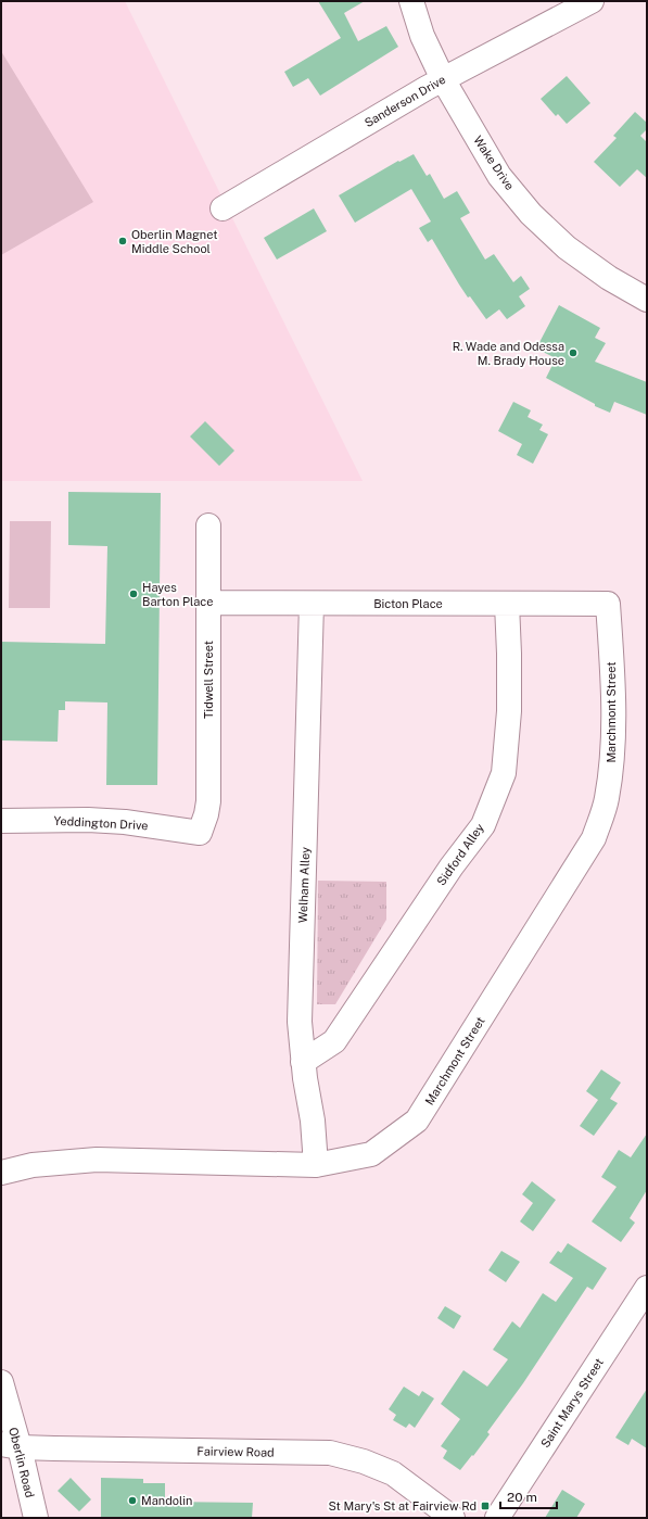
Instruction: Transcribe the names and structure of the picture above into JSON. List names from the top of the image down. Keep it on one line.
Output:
{"streets":{"street":["Sanderson Drive","Wake Drive","Bicton Place","Tidwell Street","Marchmont Street","Yeddington Drive","Sidford Alley","Welham Alley","Saint Marys Street","Fairview Road","Oberlin Road"]},"crossings":[["Sanderson Drive","Wake Drive"],["Bicton Place","Tidwell Street"],["Bicton Place","Marchmont Street"],["Bicton Place","Sidford Alley"],["Bicton Place","Welham Alley"],["Tidwell Street","Yeddington Drive"],["Marchmont Street","Welham Alley"],["Sidford Alley","Welham Alley"],["Fairview Road","Oberlin Road"]],"places":{"other":["Oberlin Magnet Middle School","R. Wade and Odessa M. Brady House","Hayes Barton Place","Mandolin"],"transit":["St Mary's St at Fairview Rd"]},"scale_bar":"20 m"}
